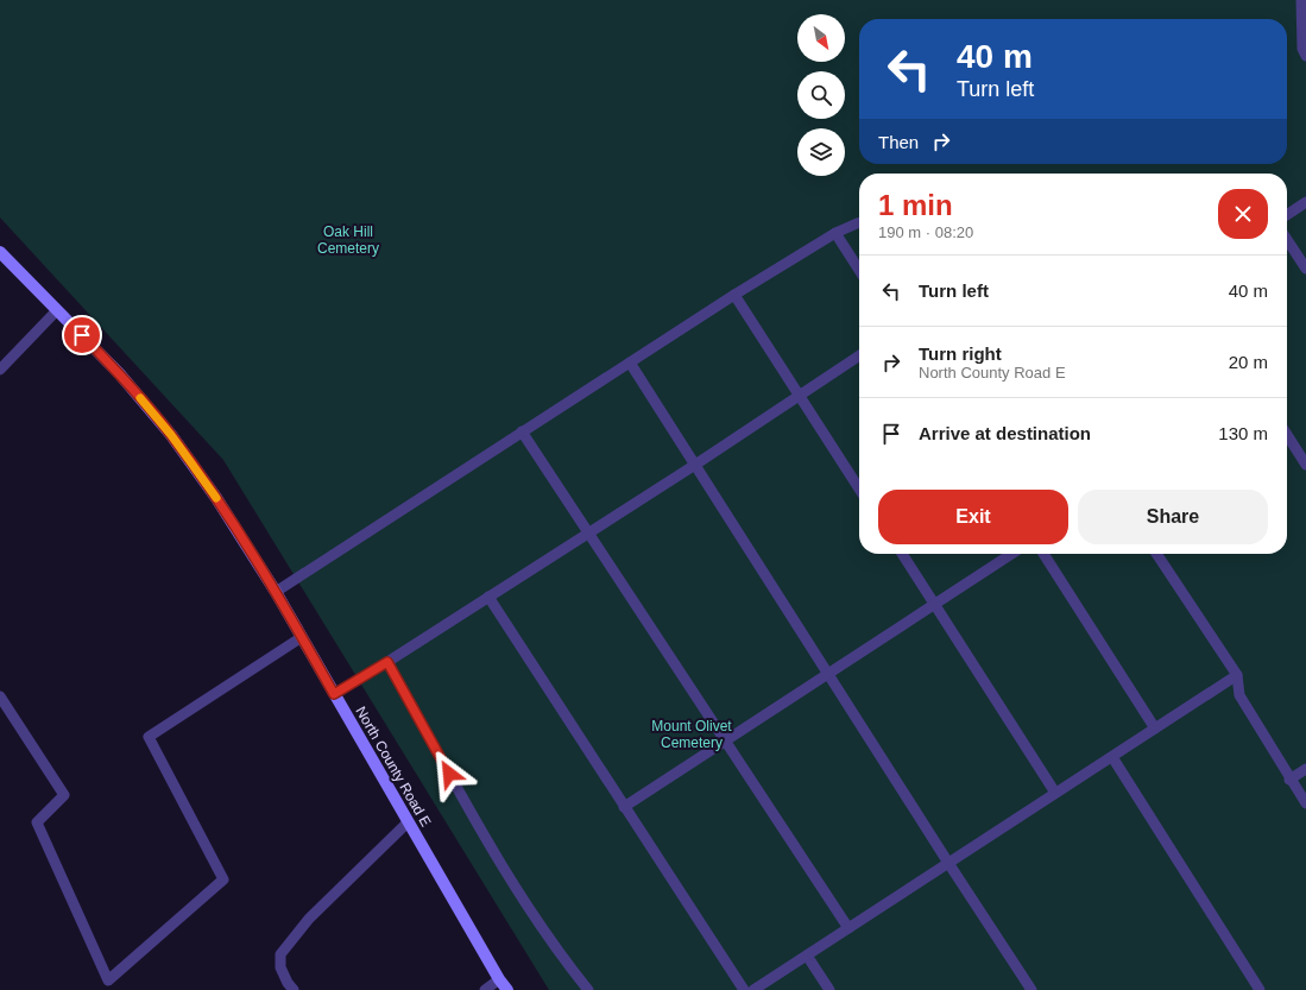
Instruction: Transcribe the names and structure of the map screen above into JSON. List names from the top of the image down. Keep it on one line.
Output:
{"streets":{"main road":["North County Road E"]},"parks":["Oak Hill Cemetery","Mount Olivet Cemetery"],"north":"bottom right","page":{"turn":["40 m","Turn left"],"then":"Then","heading":["1 min","190 m · 08:20"],"list":[{"name":"Turn left","value":"40 m"},{"name":"Turn right","note":"North County Road E","value":"20 m"},{"name":"Arrive at destination","value":"130 m"}],"buttons":["Exit","Share"]}}
